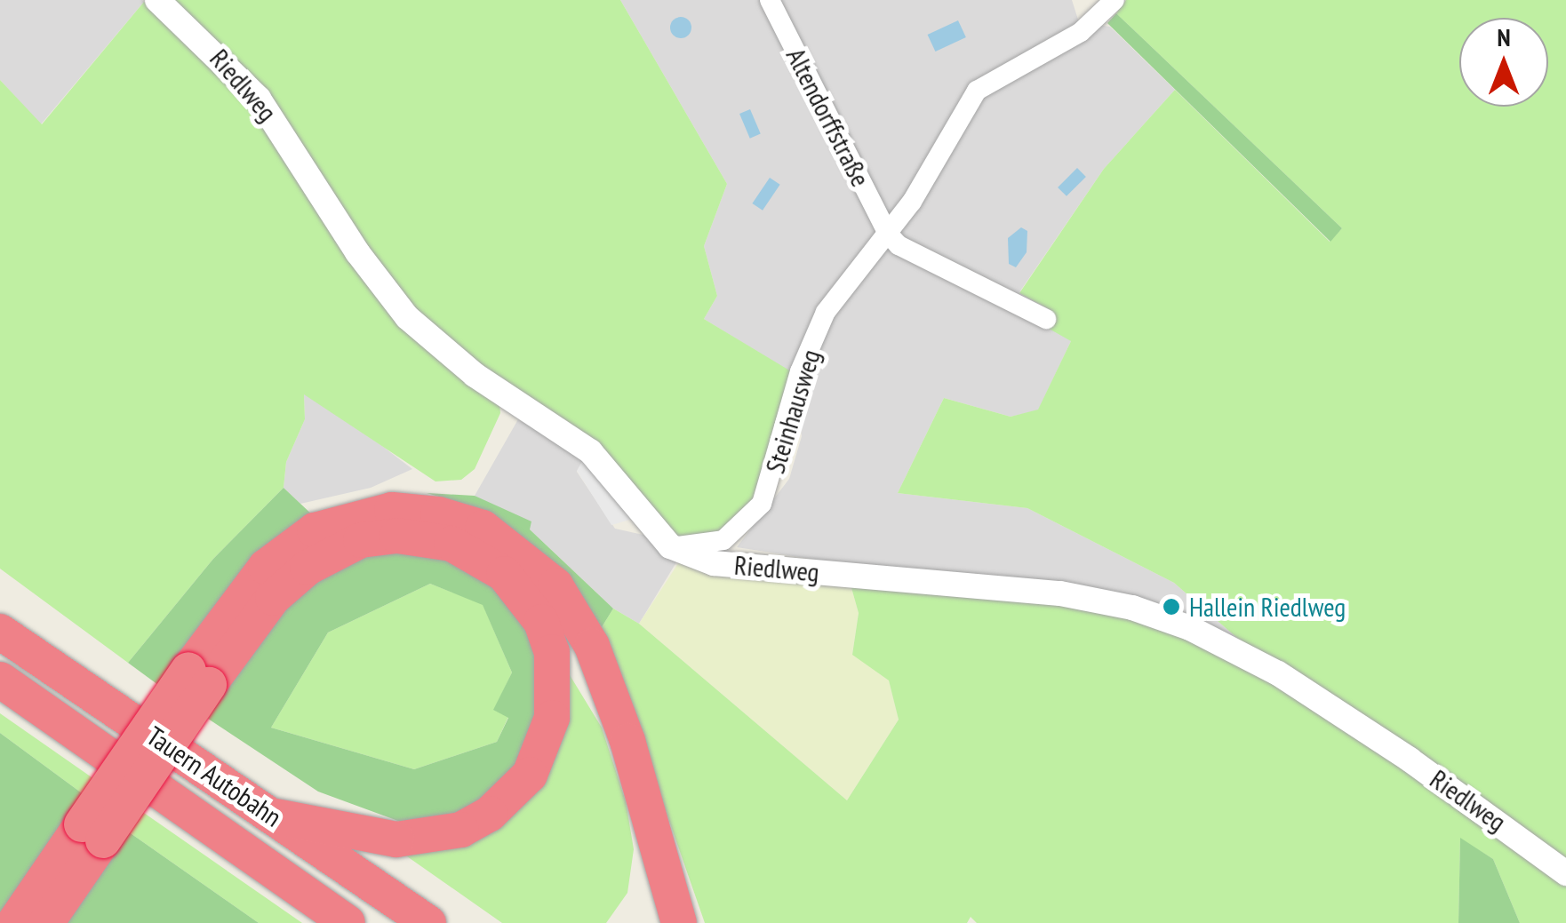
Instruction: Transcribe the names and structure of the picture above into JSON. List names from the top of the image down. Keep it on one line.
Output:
{"streets":{"highway":["Tauern Autobahn"],"street":["Riedlweg","Altendorffstraße","Steinhausweg"]},"crossings":[["Riedlweg","Steinhausweg"],["Altendorffstraße","Steinhausweg"]],"places":["Hallein Riedlweg"],"north":"top"}
